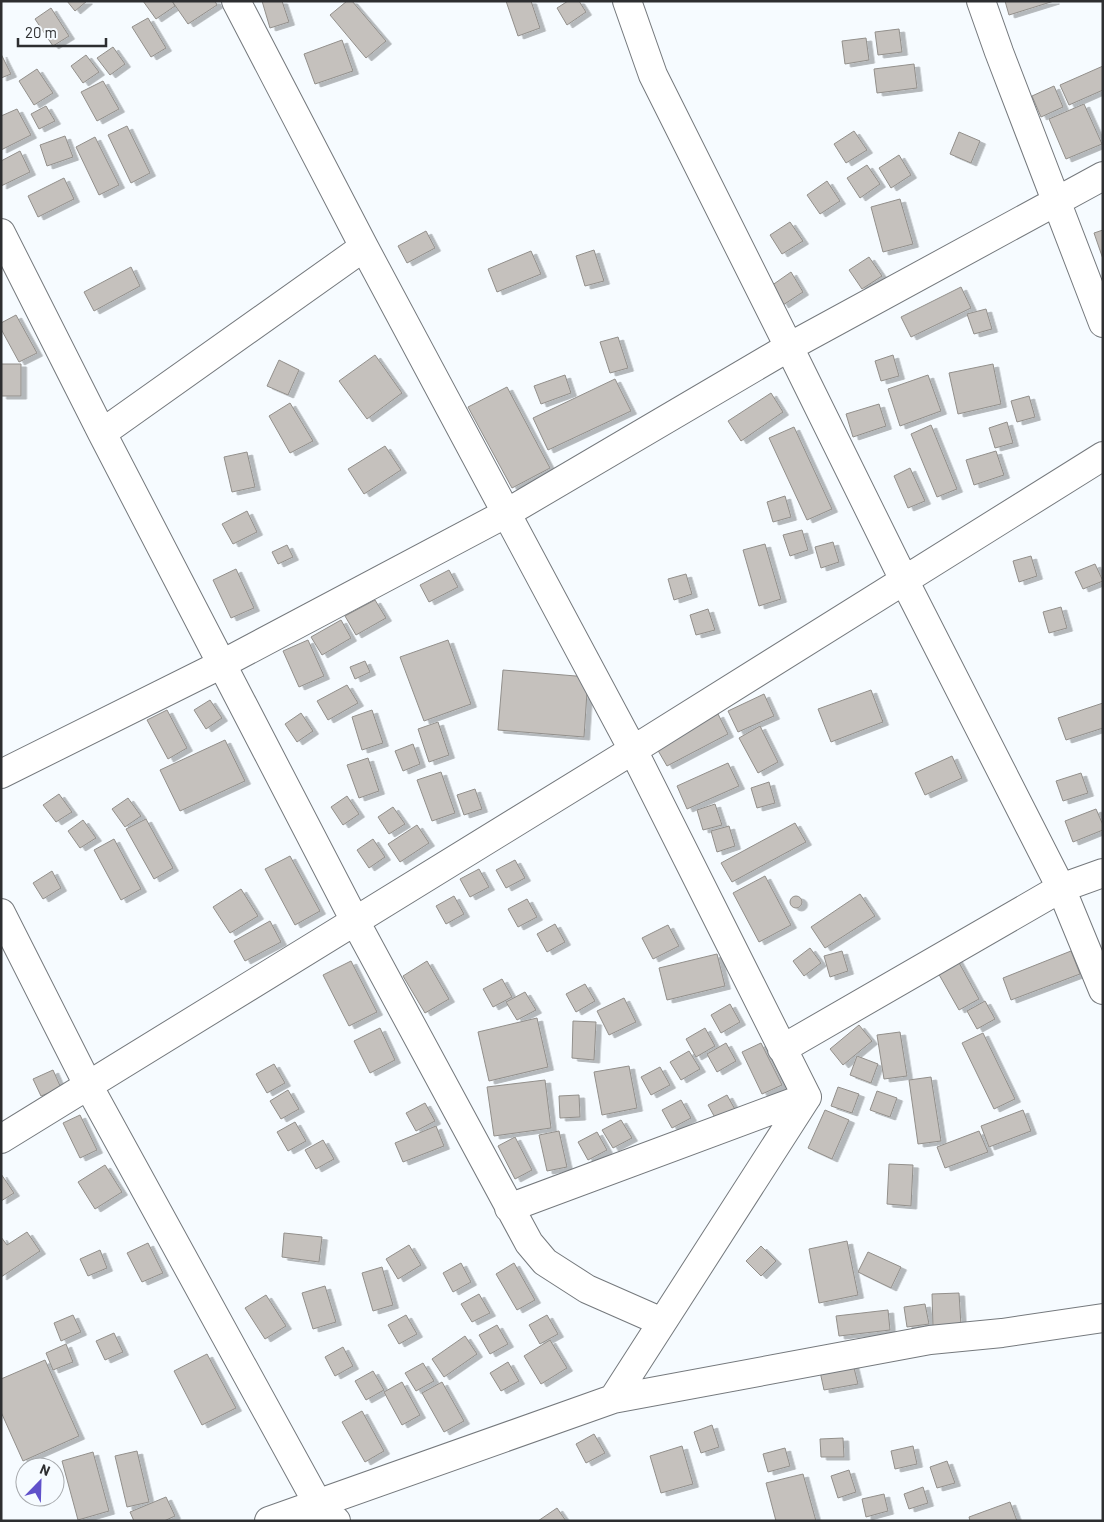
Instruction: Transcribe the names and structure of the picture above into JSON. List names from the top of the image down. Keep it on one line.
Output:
{"scale_bar":"20 m","north":"top right"}
